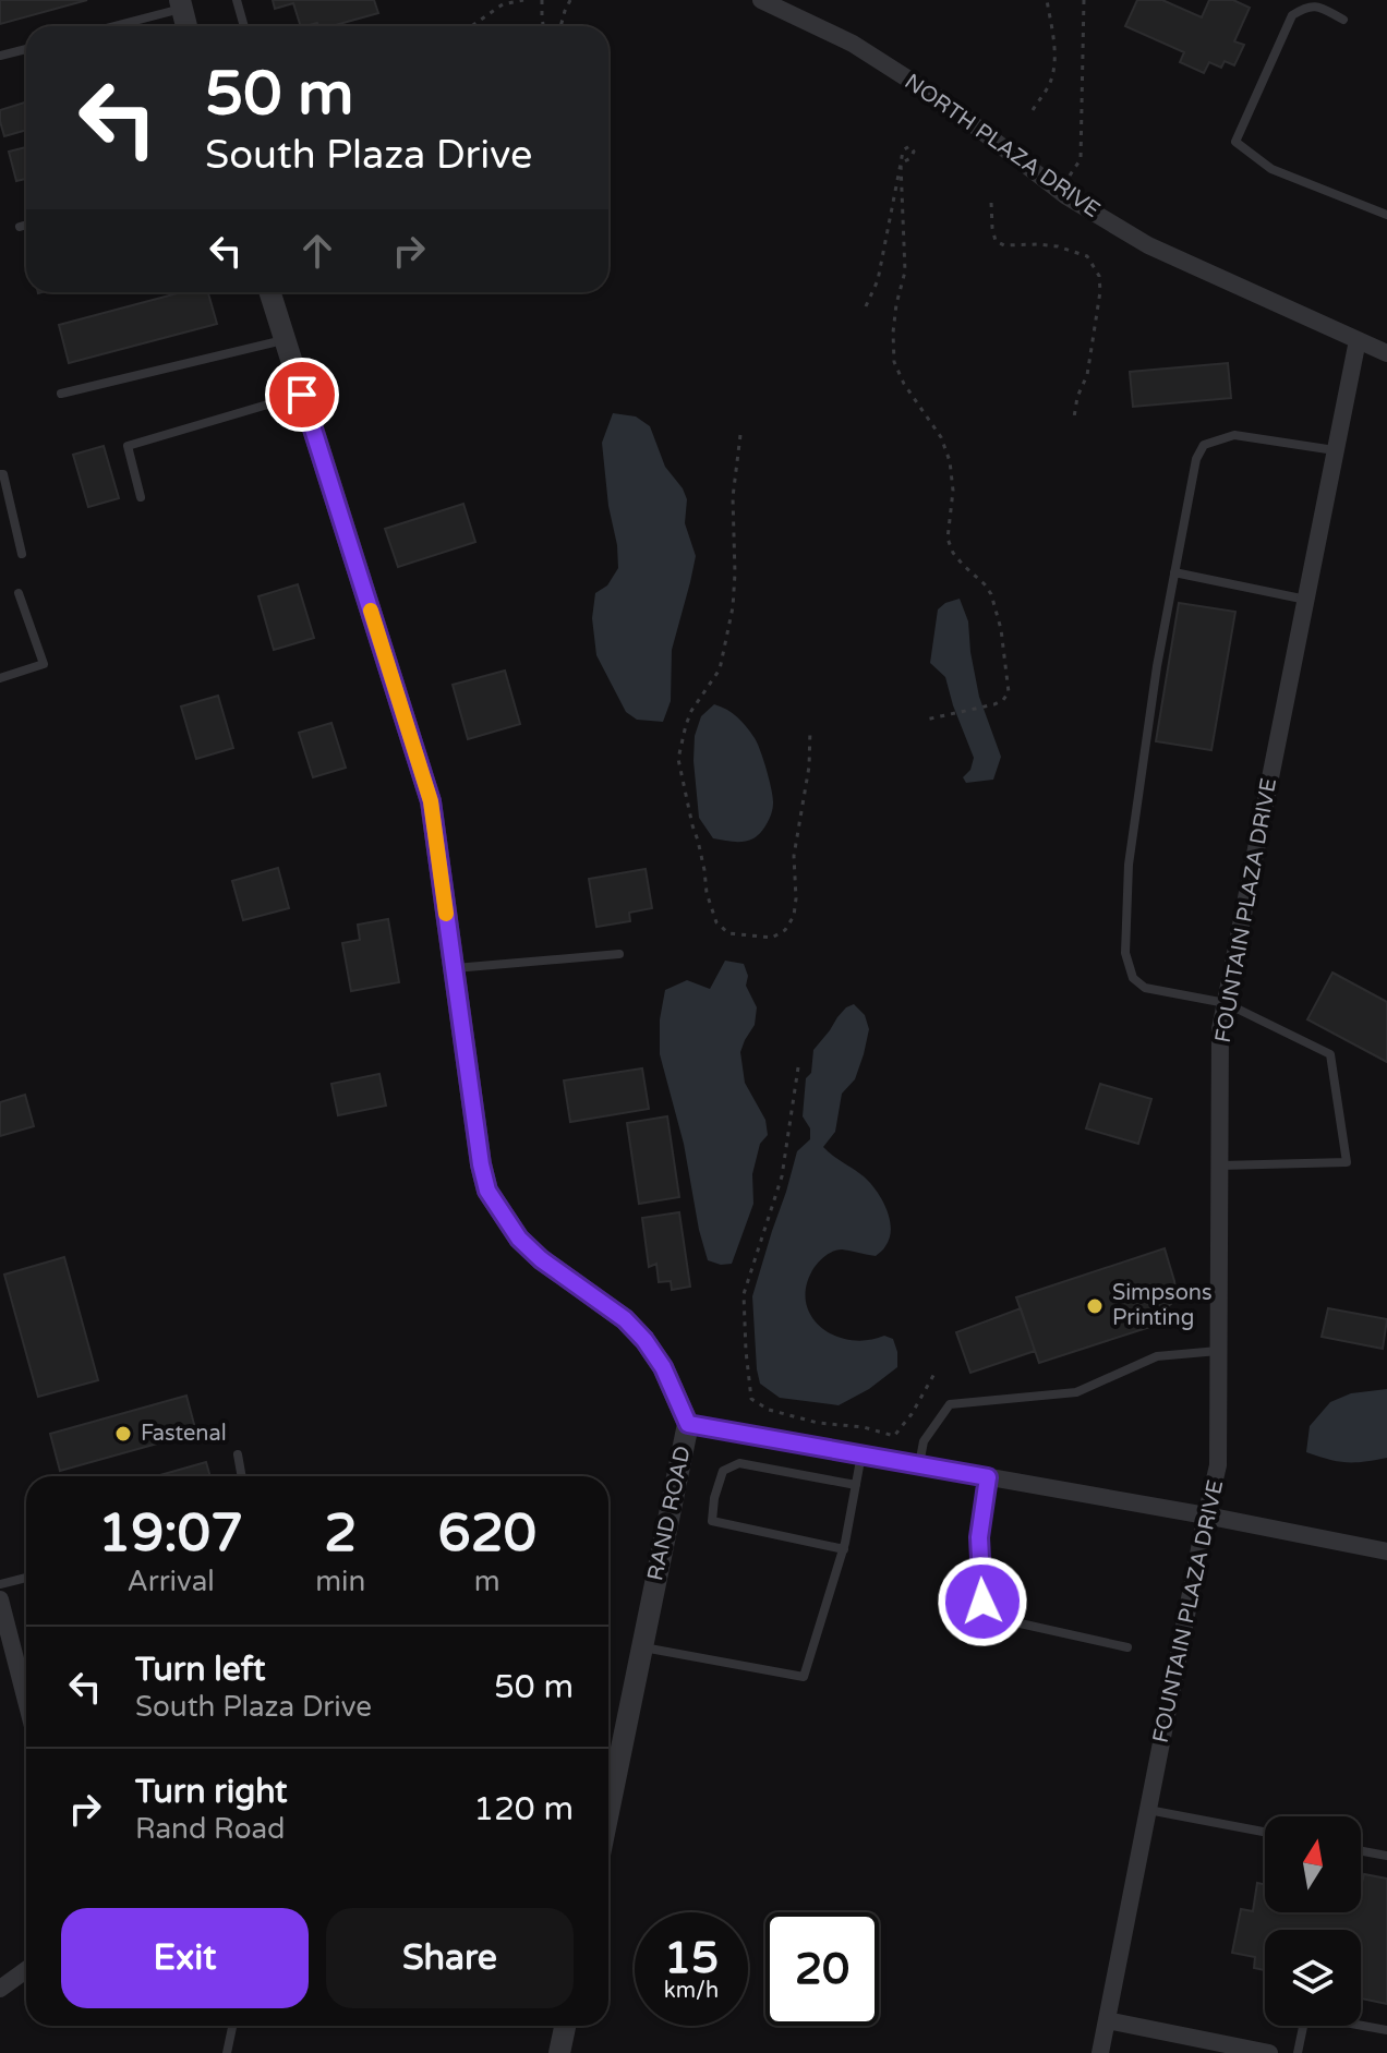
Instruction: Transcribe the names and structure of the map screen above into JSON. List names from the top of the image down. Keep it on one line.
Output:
{"streets":{"street":["NORTH PLAZA DRIVE","FOUNTAIN PLAZA DRIVE","RAND ROAD"]},"crossings":[["NORTH PLAZA DRIVE","FOUNTAIN PLAZA DRIVE"]],"places":["Simpsons Printing","Fastenal"],"north":"top","page":{"turn":["50 m","South Plaza Drive"],"eta":["19:07","Arrival","2","min","620","m"],"list":[{"name":"Turn left","note":"South Plaza Drive","value":"50 m"},{"name":"Turn right","note":"Rand Road","value":"120 m"}],"buttons":["Exit","Share"],"speed":"15 km/h","limit":"20"}}
